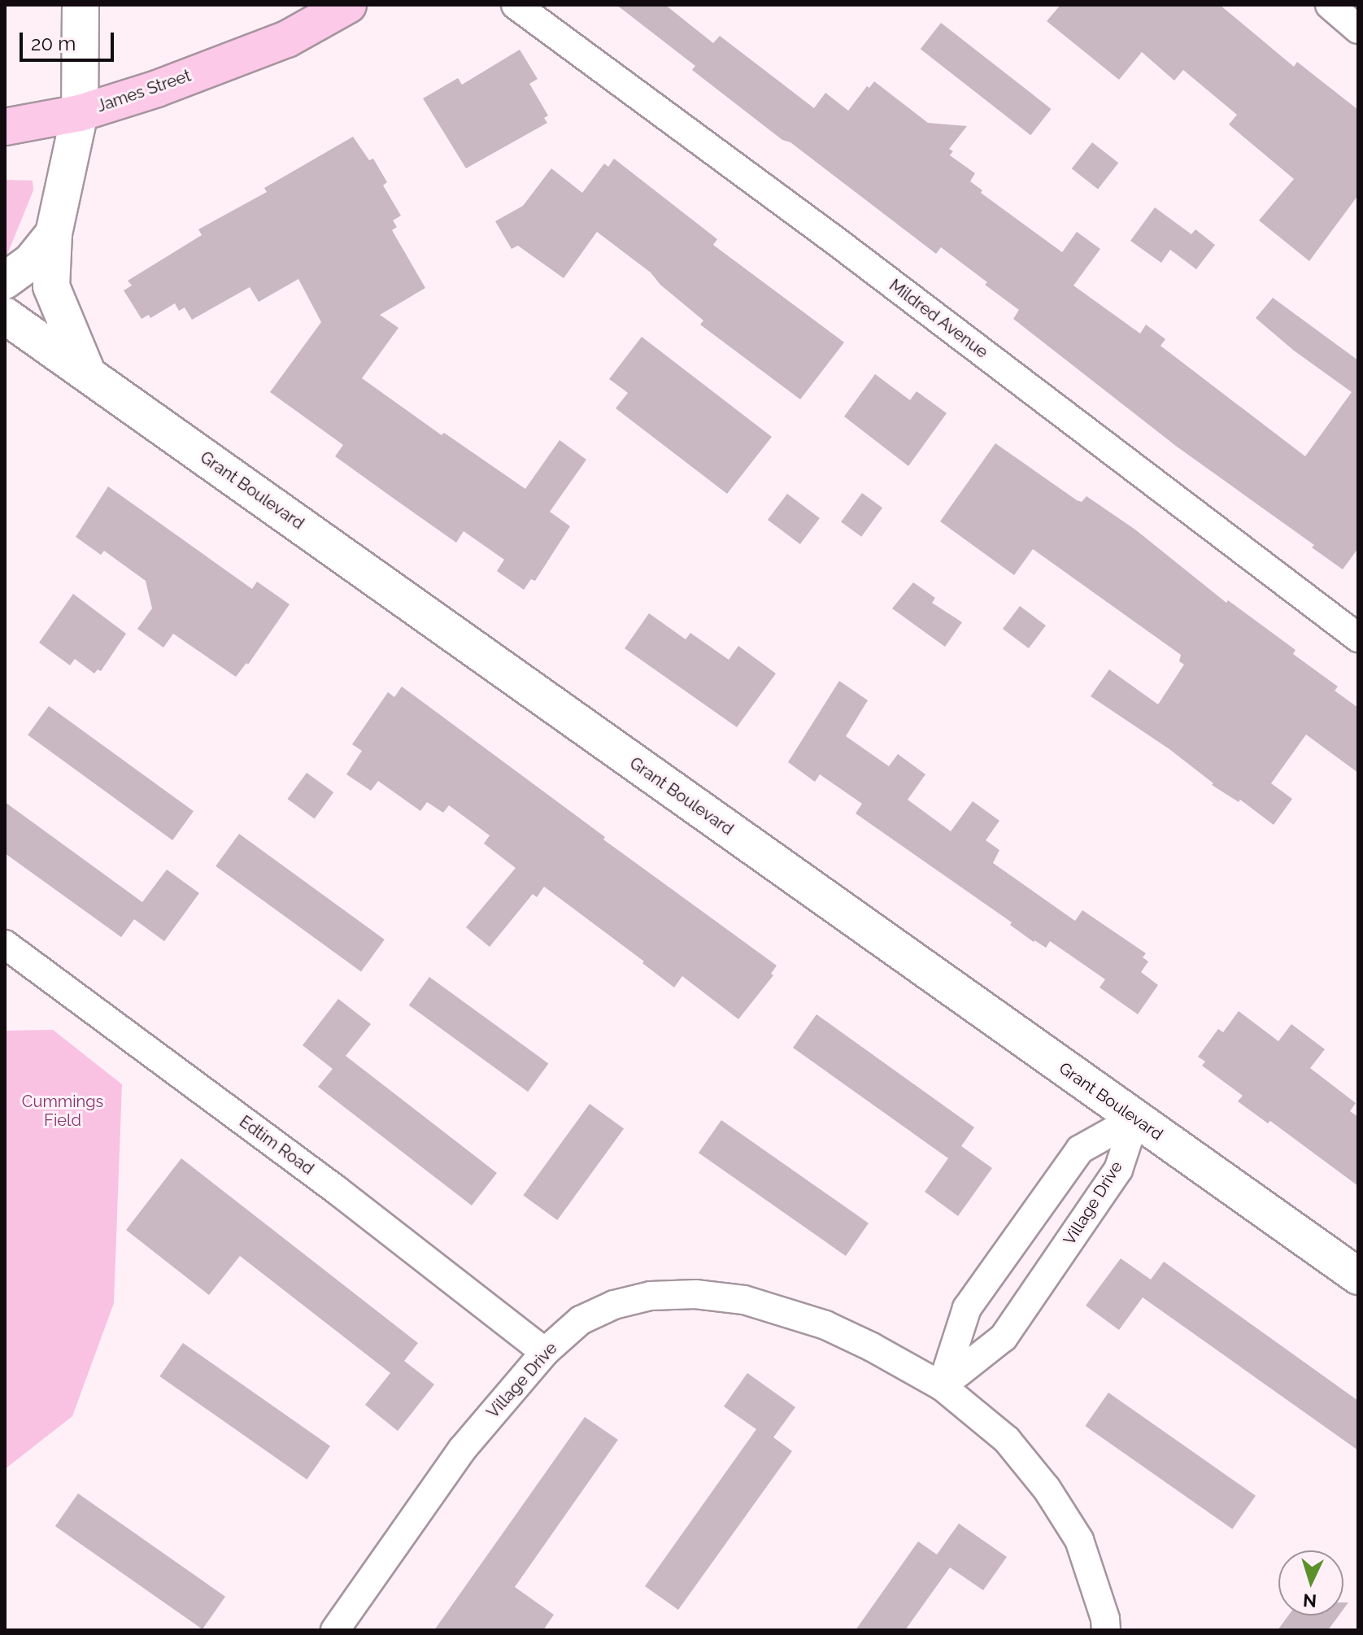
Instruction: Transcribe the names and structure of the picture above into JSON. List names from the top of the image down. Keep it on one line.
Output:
{"streets":{"main road":["James Street"],"street":["Mildred Avenue","Grant Boulevard","Edtim Road","Village Drive"]},"crossings":[["Grant Boulevard","Village Drive"],["Edtim Road","Village Drive"]],"parks":["Cummings Field"],"scale_bar":"20 m","north":"bottom"}
